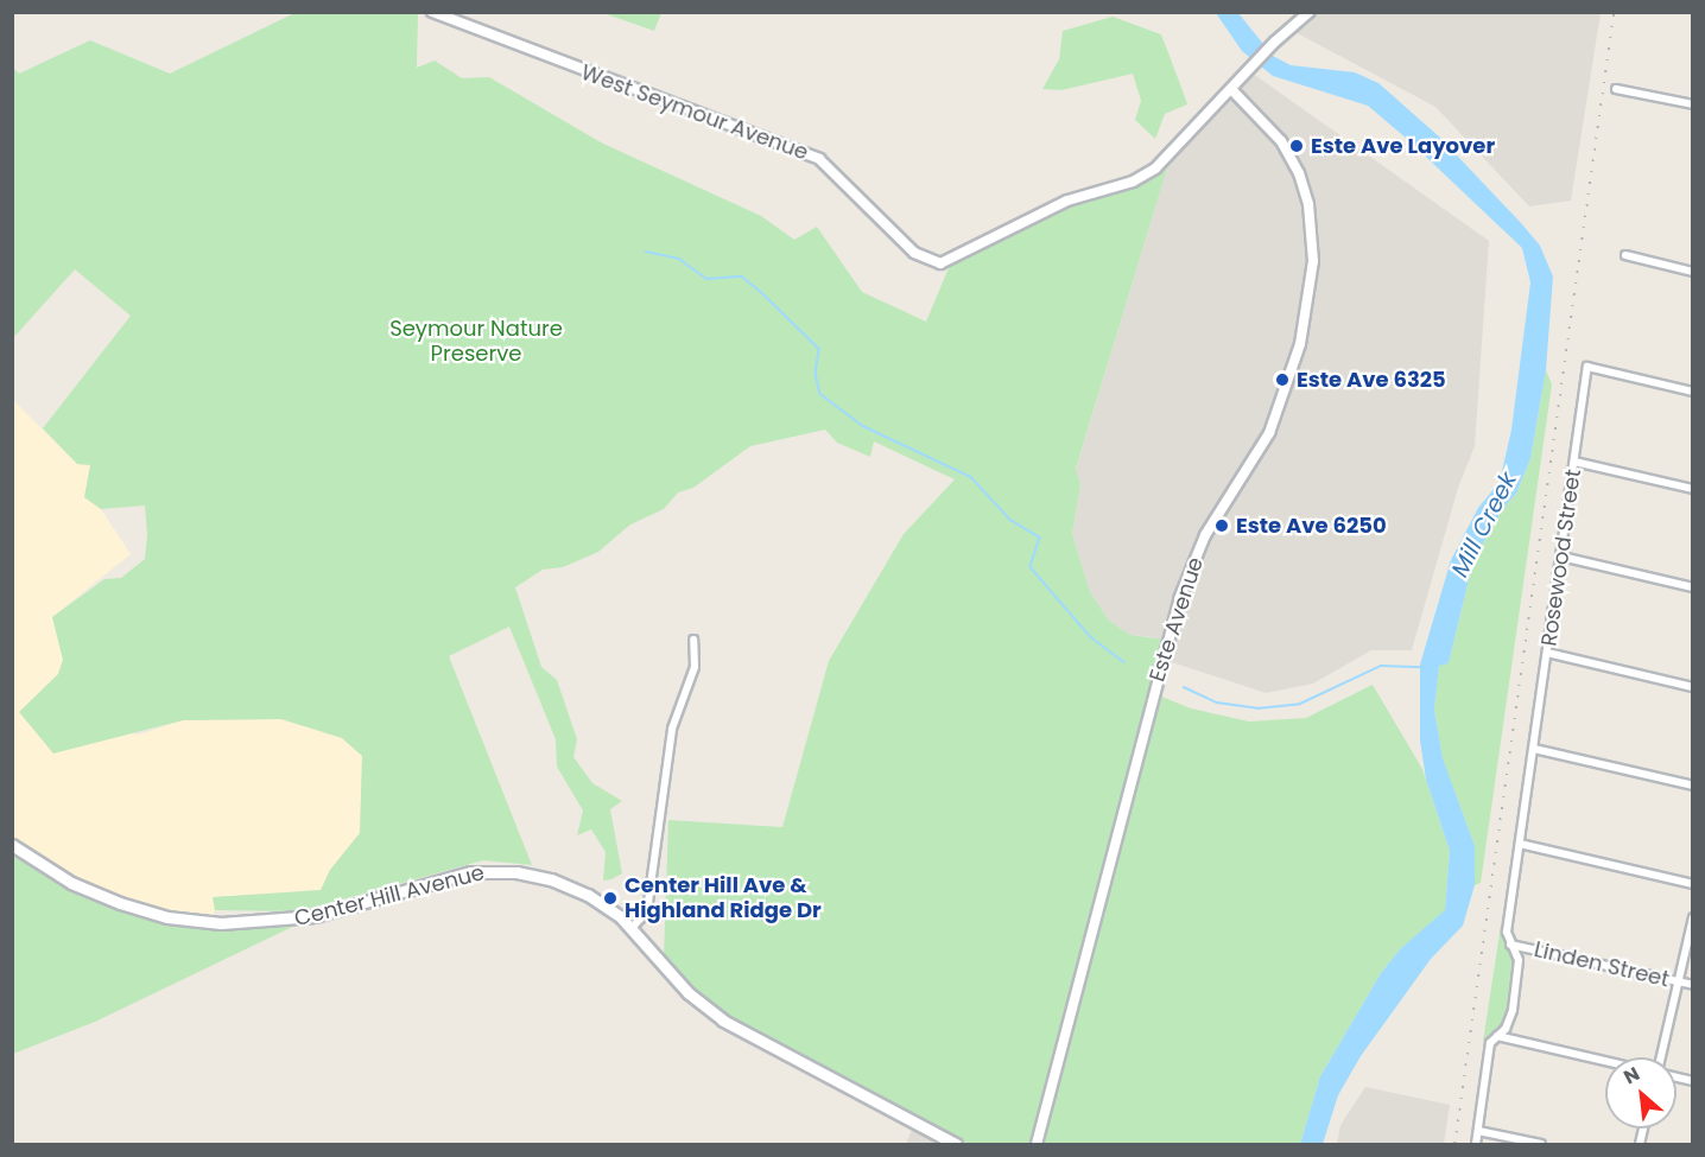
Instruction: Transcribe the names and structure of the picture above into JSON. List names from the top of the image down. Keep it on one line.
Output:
{"streets":{"main road":["Center Hill Avenue"],"street":["West Seymour Avenue","Rosewood Street","Este Avenue","Linden Street"]},"crossings":[["West Seymour Avenue","Este Avenue"],["Rosewood Street","Linden Street"]],"water":["Mill Creek"],"parks":["Seymour Nature Preserve"],"places":["Este Ave Layover","Este Ave 6325","Este Ave 6250","Center Hill Ave & Highland Ridge Dr"],"north":"top left"}
